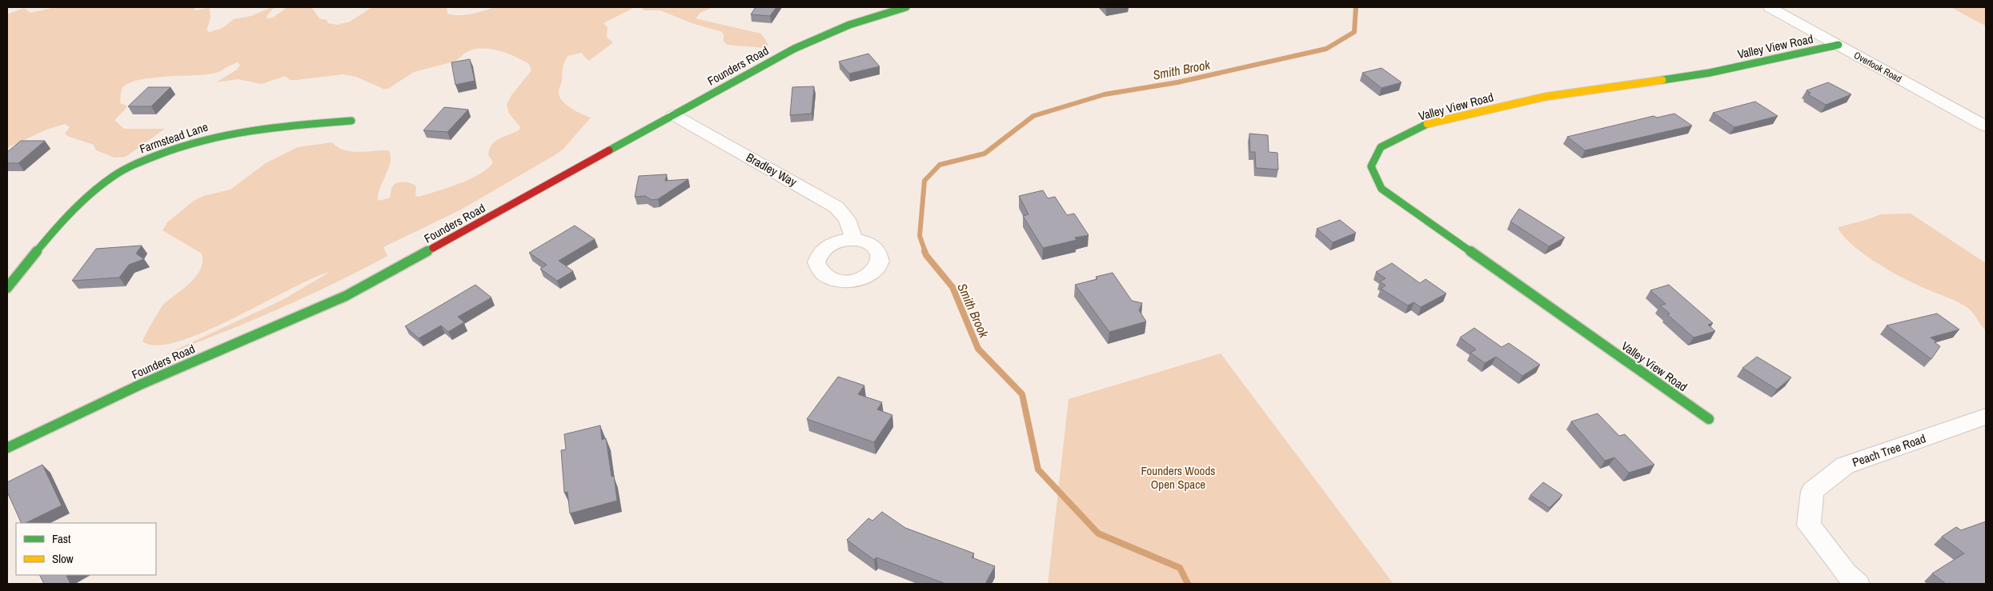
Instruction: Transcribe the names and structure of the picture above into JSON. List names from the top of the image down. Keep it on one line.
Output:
{"streets":{"street":["Valley View Road","Founders Road","Overlook Road","Farmstead Lane","Bradley Way","Peach Tree Road"]},"crossings":[["Valley View Road","Overlook Road"],["Founders Road","Bradley Way"]],"water":["Smith Brook"],"parks":["Founders Woods Open Space"],"legend":["Fast","Slow"]}
